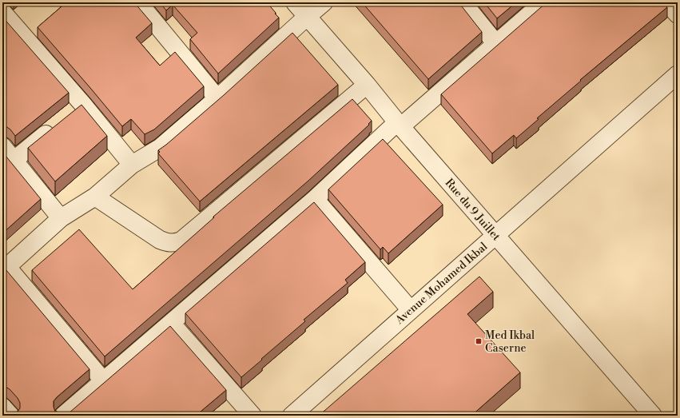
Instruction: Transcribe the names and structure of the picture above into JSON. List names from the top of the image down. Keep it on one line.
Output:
{"streets":{"street":["Rue du 9 Juillet","Avenue Mohamed Ikbal"]},"crossings":[["Rue du 9 Juillet","Avenue Mohamed Ikbal"]],"places":{"transit":["Med Ikbal Caserne"]}}
